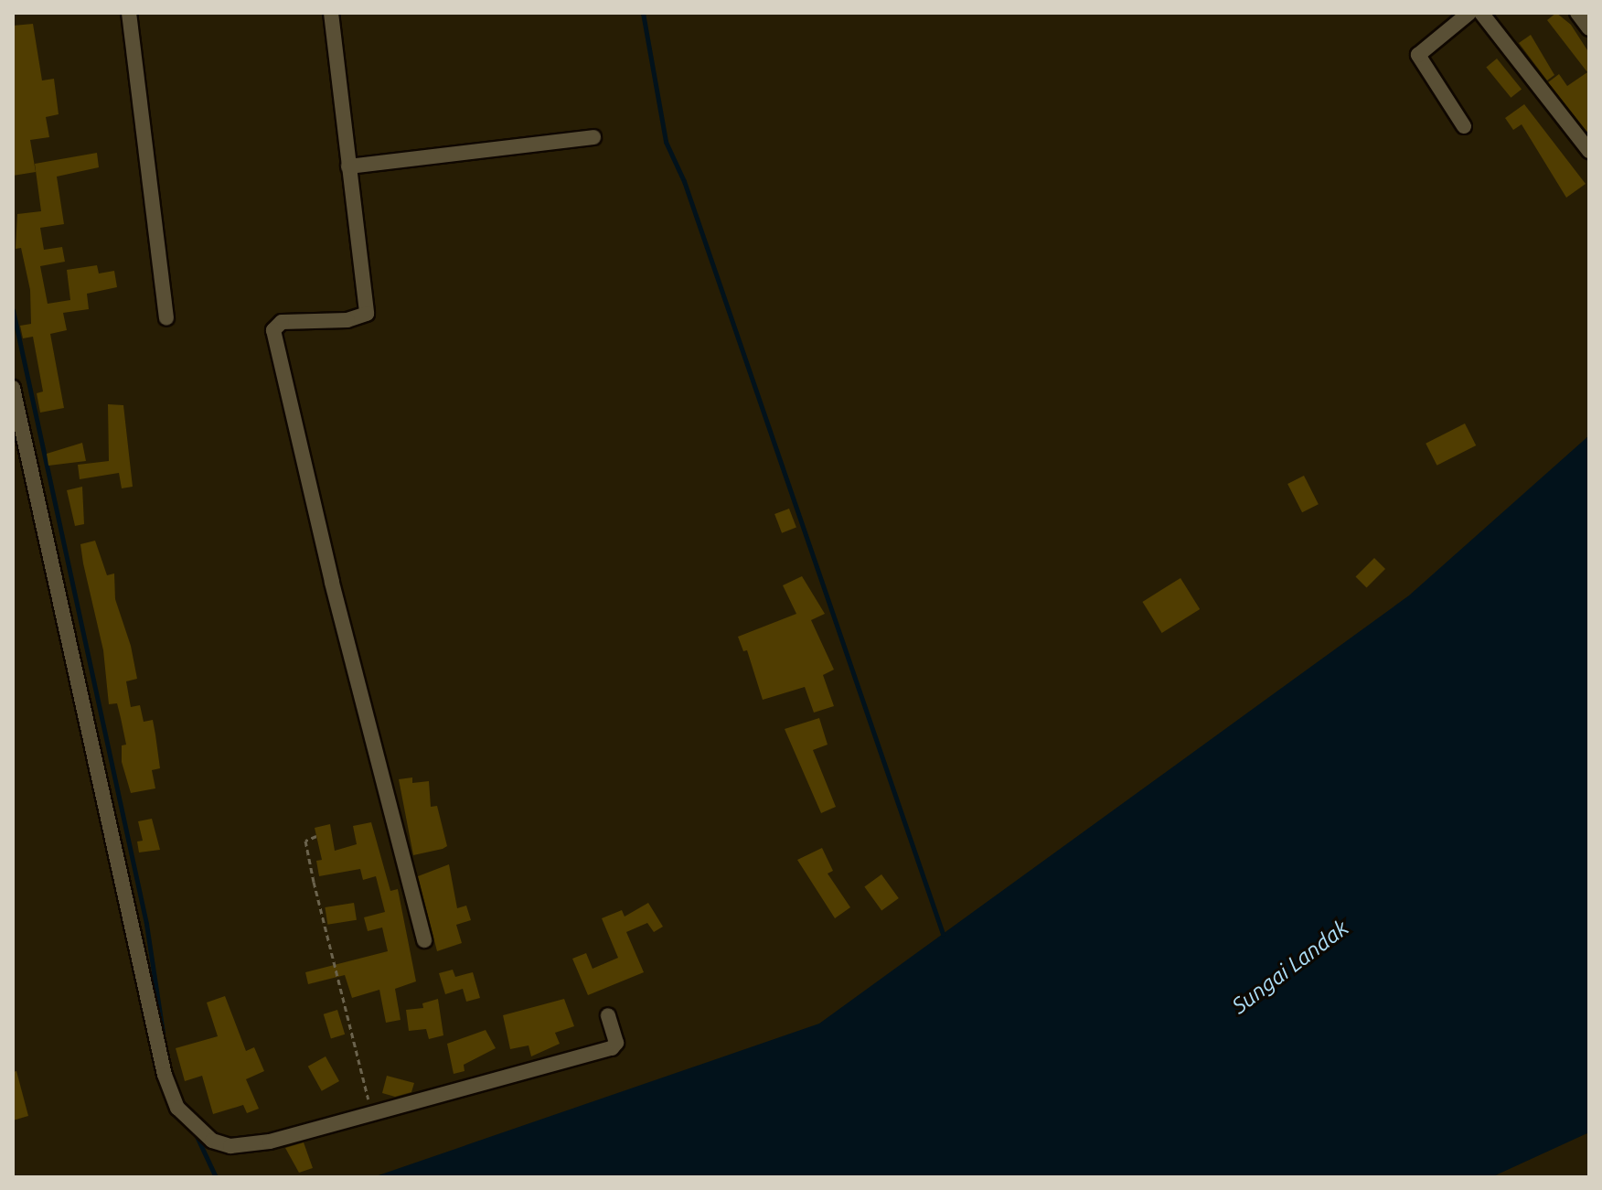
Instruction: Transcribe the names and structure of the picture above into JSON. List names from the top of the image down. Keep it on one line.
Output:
{"water":["Sungai Landak"]}
